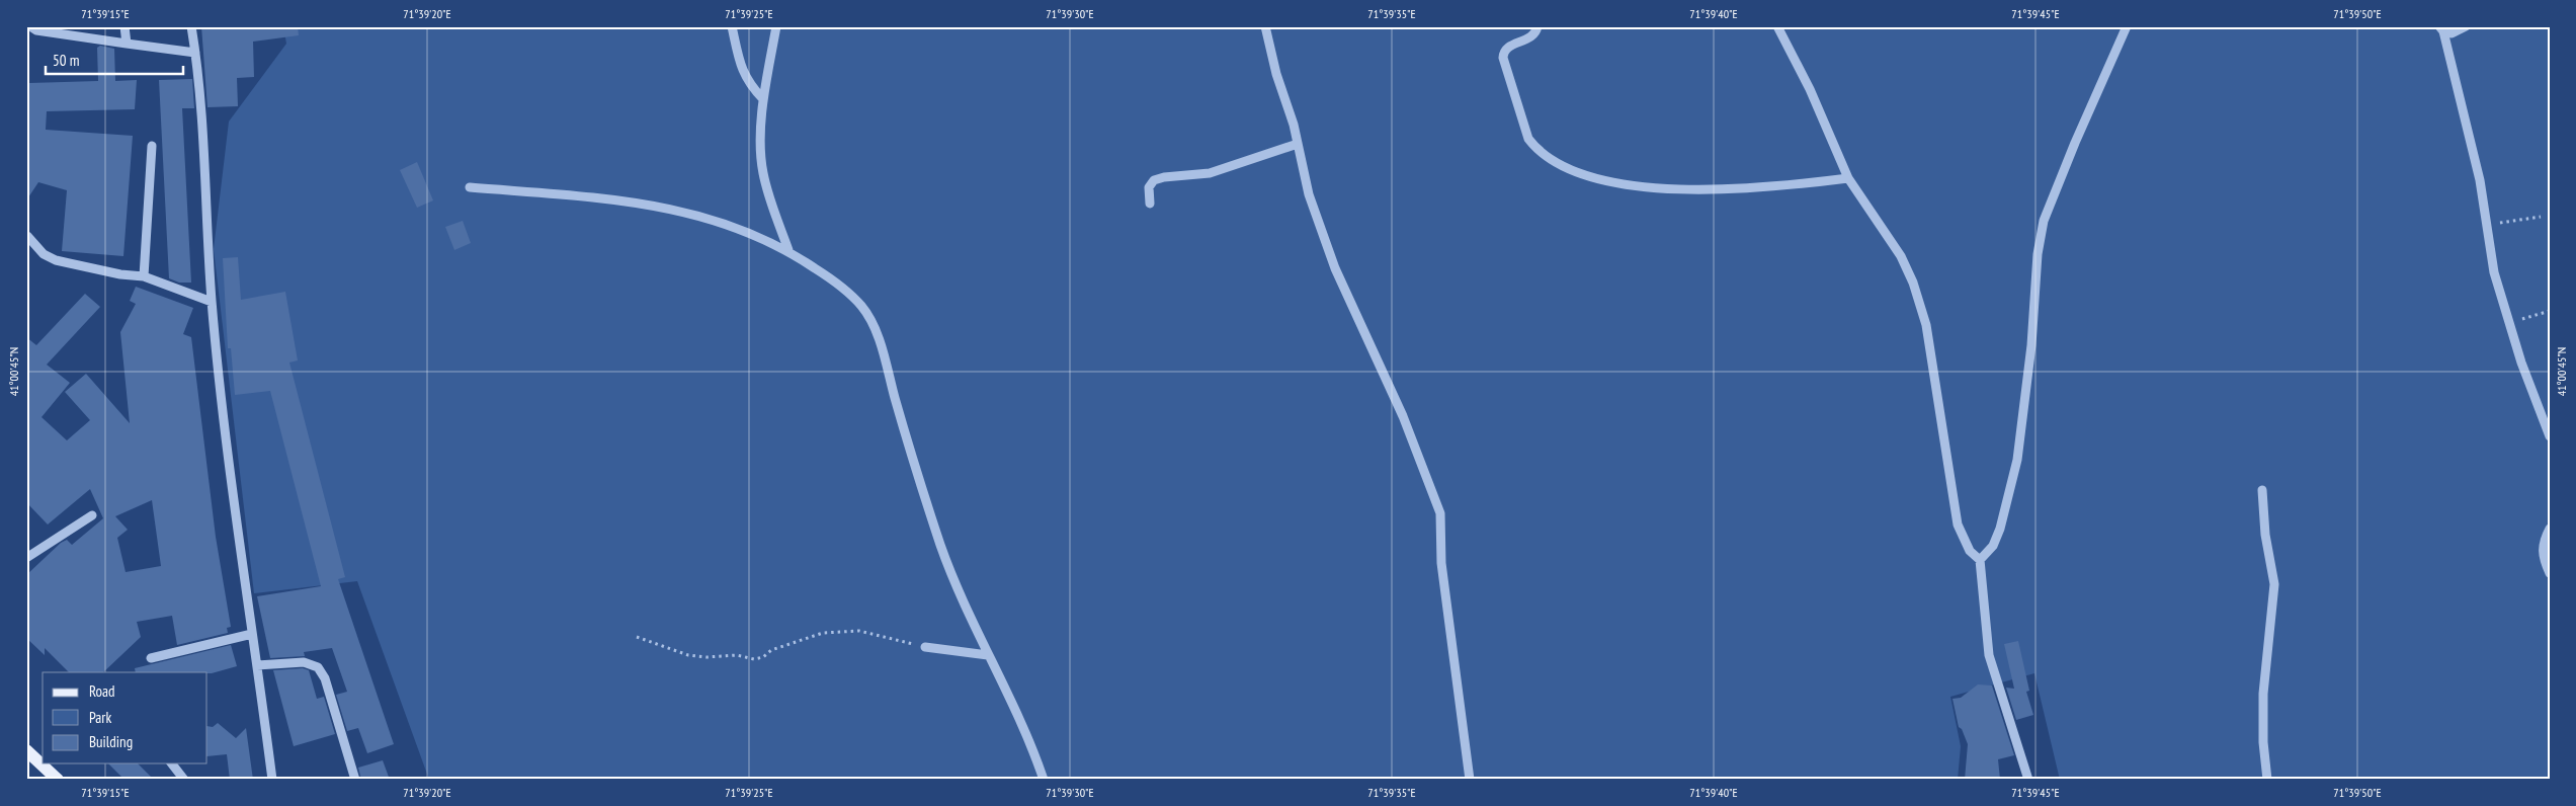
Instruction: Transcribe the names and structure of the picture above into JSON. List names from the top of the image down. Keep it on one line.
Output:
{"legend":["Road","Park","Building"],"scale_bar":"50 m","coordinates":["71°39'15\"E","71°39'20\"E","71°39'25\"E","71°39'30\"E","71°39'35\"E","71°39'40\"E","71°39'45\"E","71°39'50\"E","41°00'45\"N"]}
